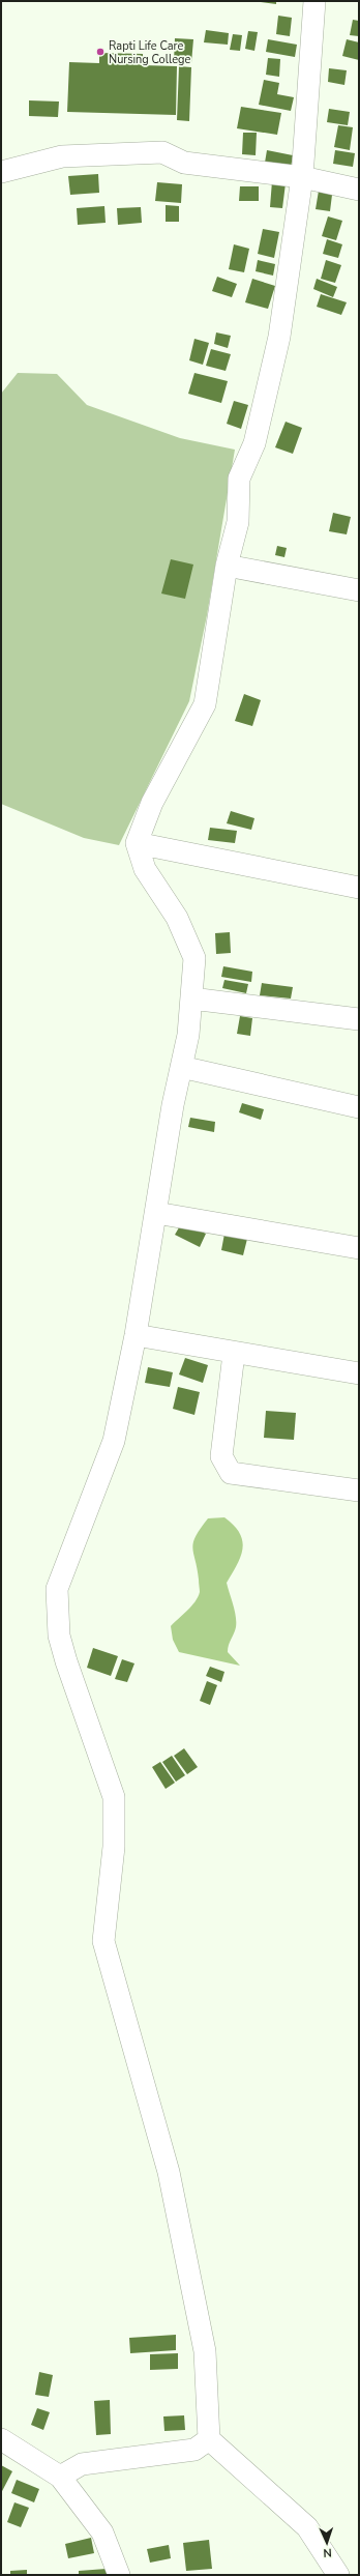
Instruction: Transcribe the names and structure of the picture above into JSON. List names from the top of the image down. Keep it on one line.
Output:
{"places":["Rapti Life Care Nursing College"],"north":"bottom"}
